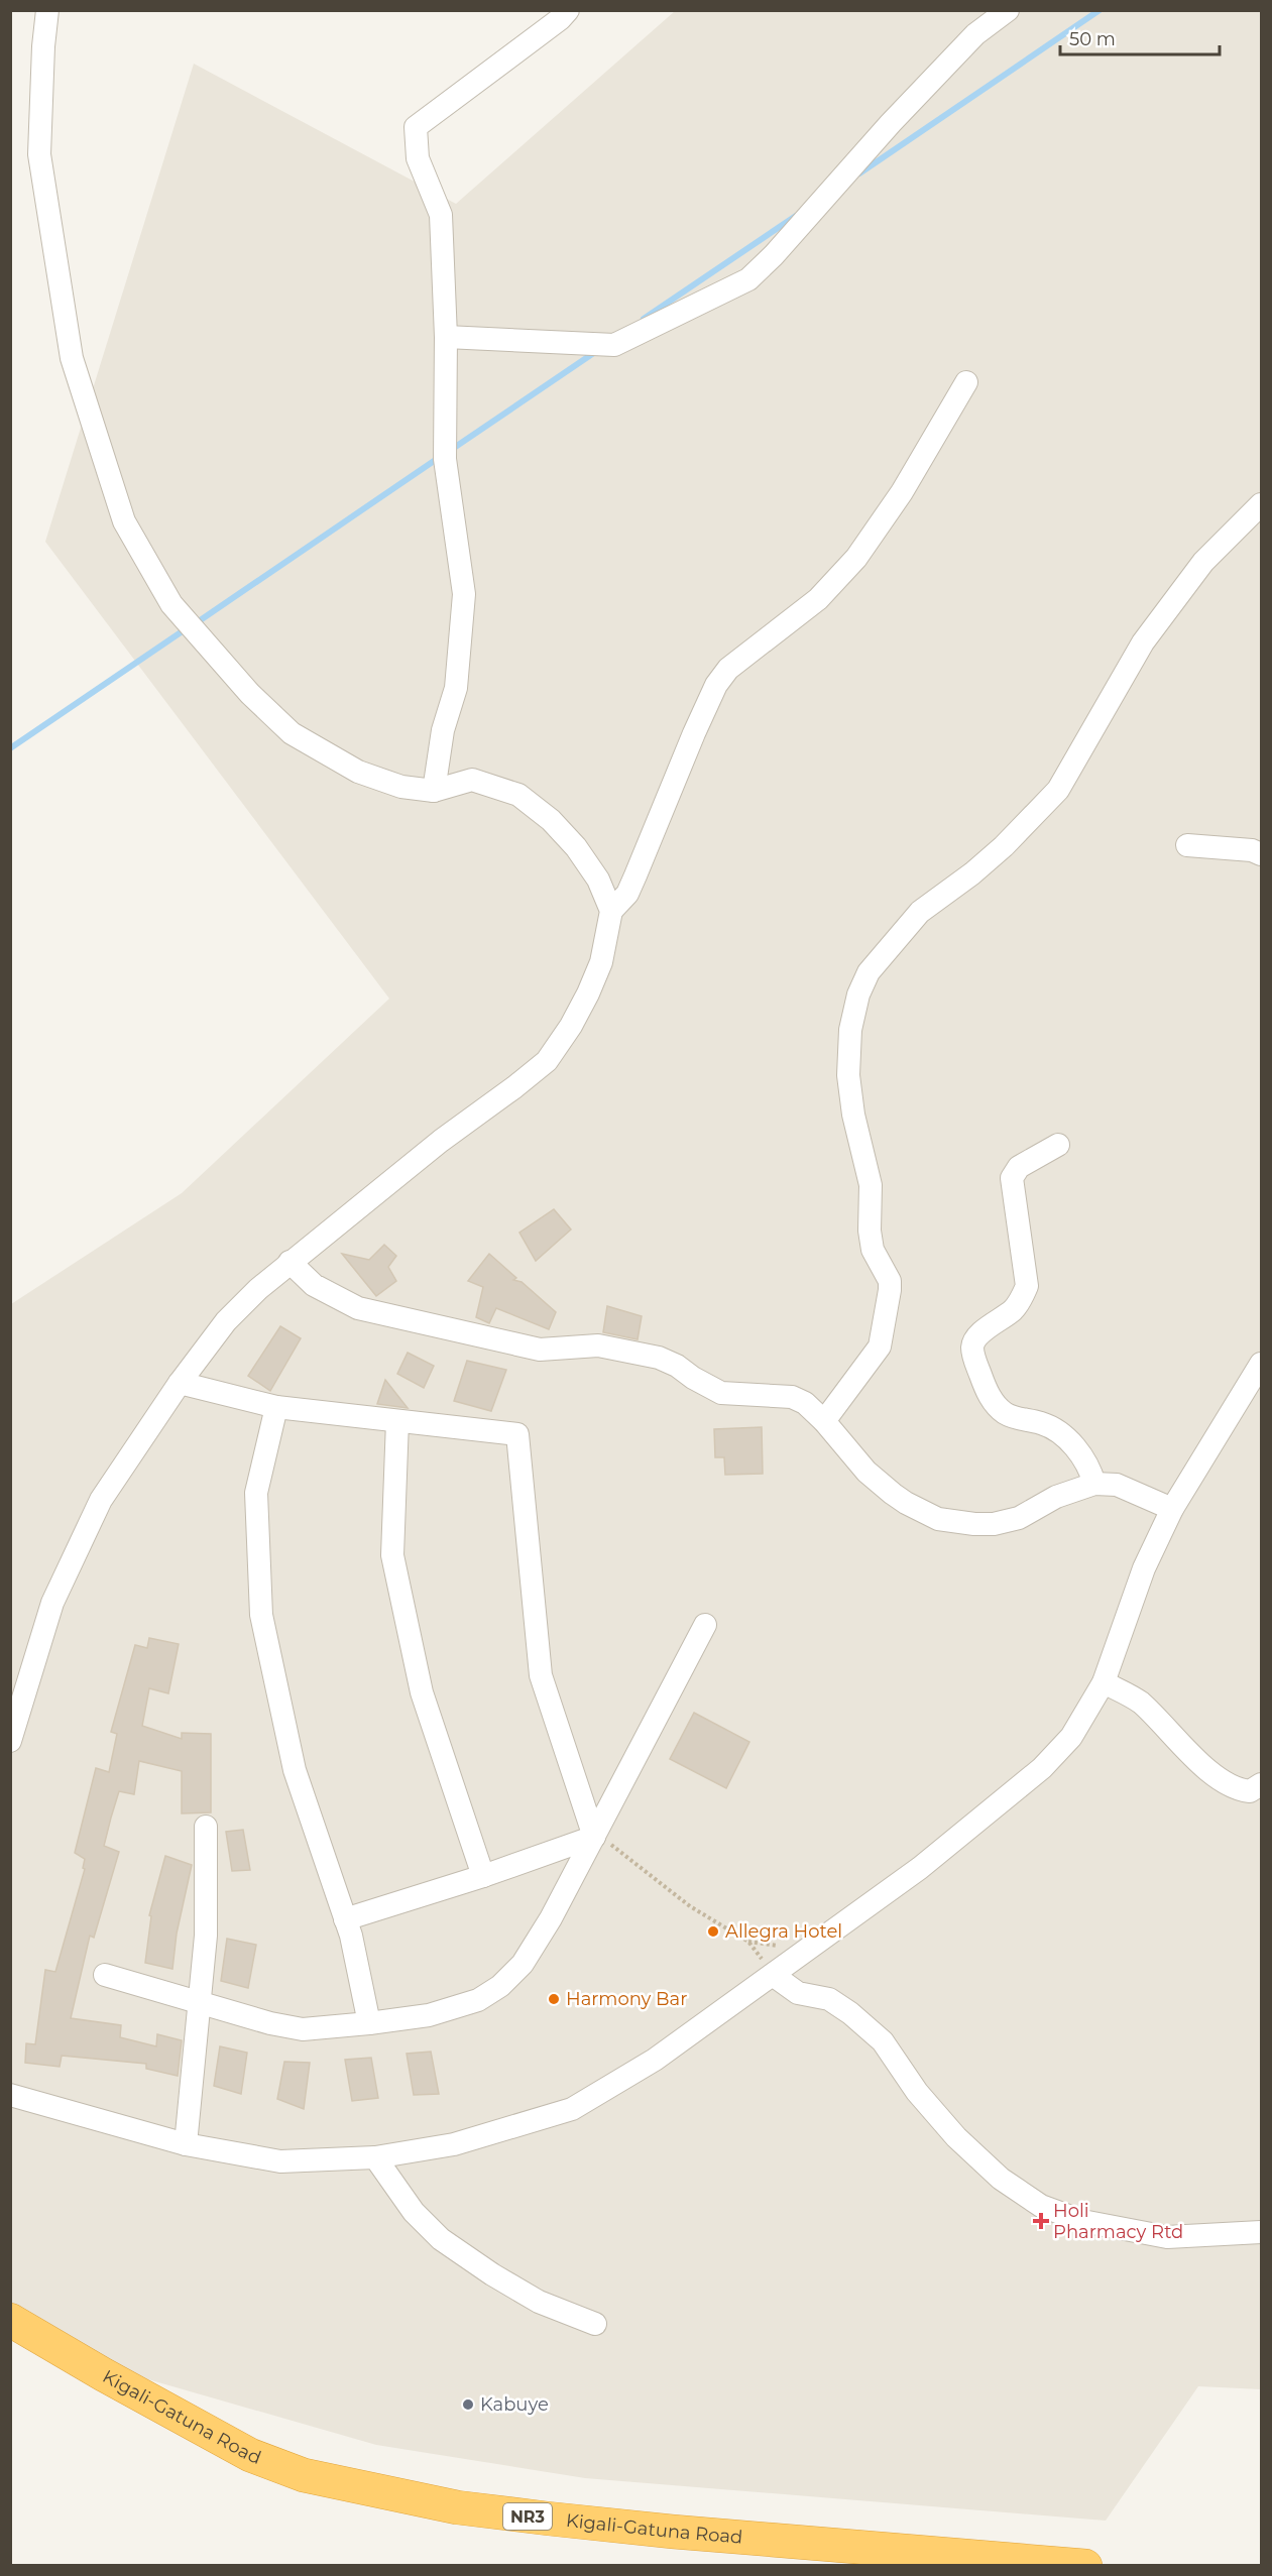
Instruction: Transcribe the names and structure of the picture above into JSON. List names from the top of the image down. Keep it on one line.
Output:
{"streets":{"highway":["Kigali-Gatuna Road","NR3"]},"places":{"other":["Allegra Hotel","Harmony Bar","Kabuye"],"health":["Holi Pharmacy Rtd"]},"scale_bar":"50 m"}
